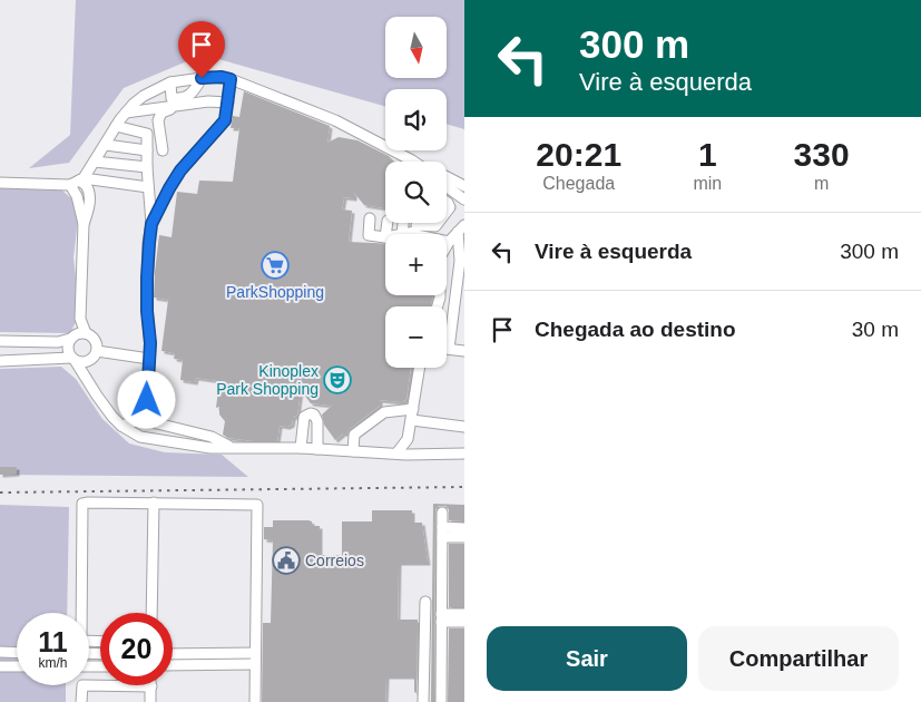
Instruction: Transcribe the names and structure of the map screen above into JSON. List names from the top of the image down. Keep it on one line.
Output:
{"places":{"supermarket":["ParkShopping"],"theatre":["Kinoplex Park Shopping"],"public building":["Correios"]},"north":"bottom","page":{"turn":["300 m","Vire à esquerda"],"map_buttons":["+","−"],"eta":["20:21","Chegada","1","min","330","m"],"list":[{"name":"Vire à esquerda","value":"300 m"},{"name":"Chegada ao destino","value":"30 m"}],"speed":"11 km/h","limit":"20","buttons":["Sair","Compartilhar"]}}
